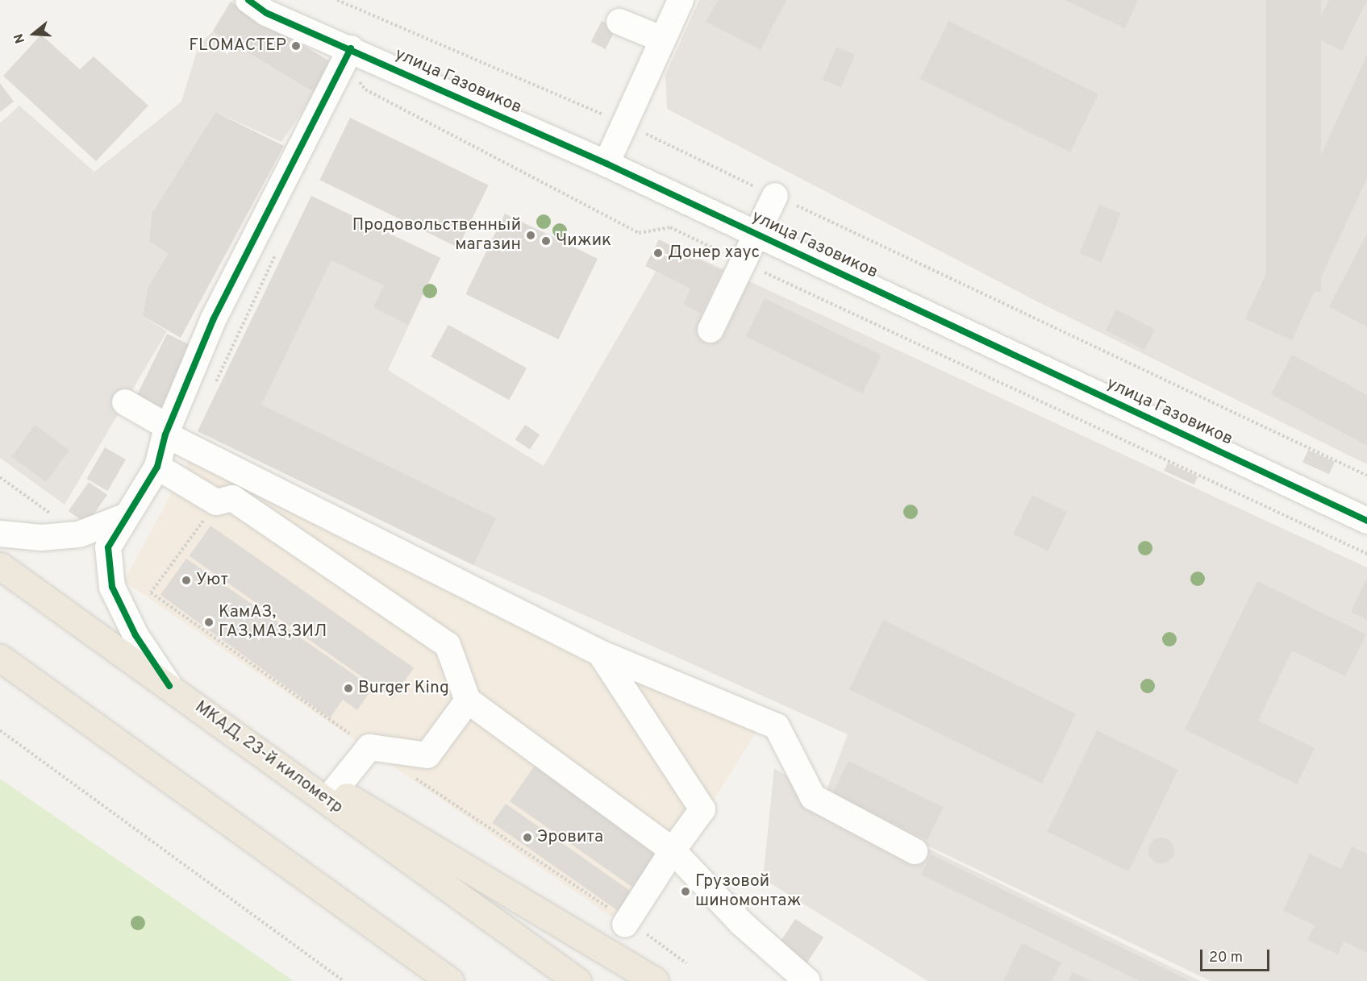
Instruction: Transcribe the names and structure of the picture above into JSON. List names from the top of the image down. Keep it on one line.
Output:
{"streets":{"highway":["МКАД, 23-й километр"],"street":["улица Газовиков"]},"places":["FLOМАСТЕР","Продовольственный магазин","Чижик","Донер хаус","Уют","КамАЗ, ГАЗ,МАЗ,ЗИЛ","Burger King","Эровита","Грузовой шиномонтаж"],"scale_bar":"20 m","north":"left"}
